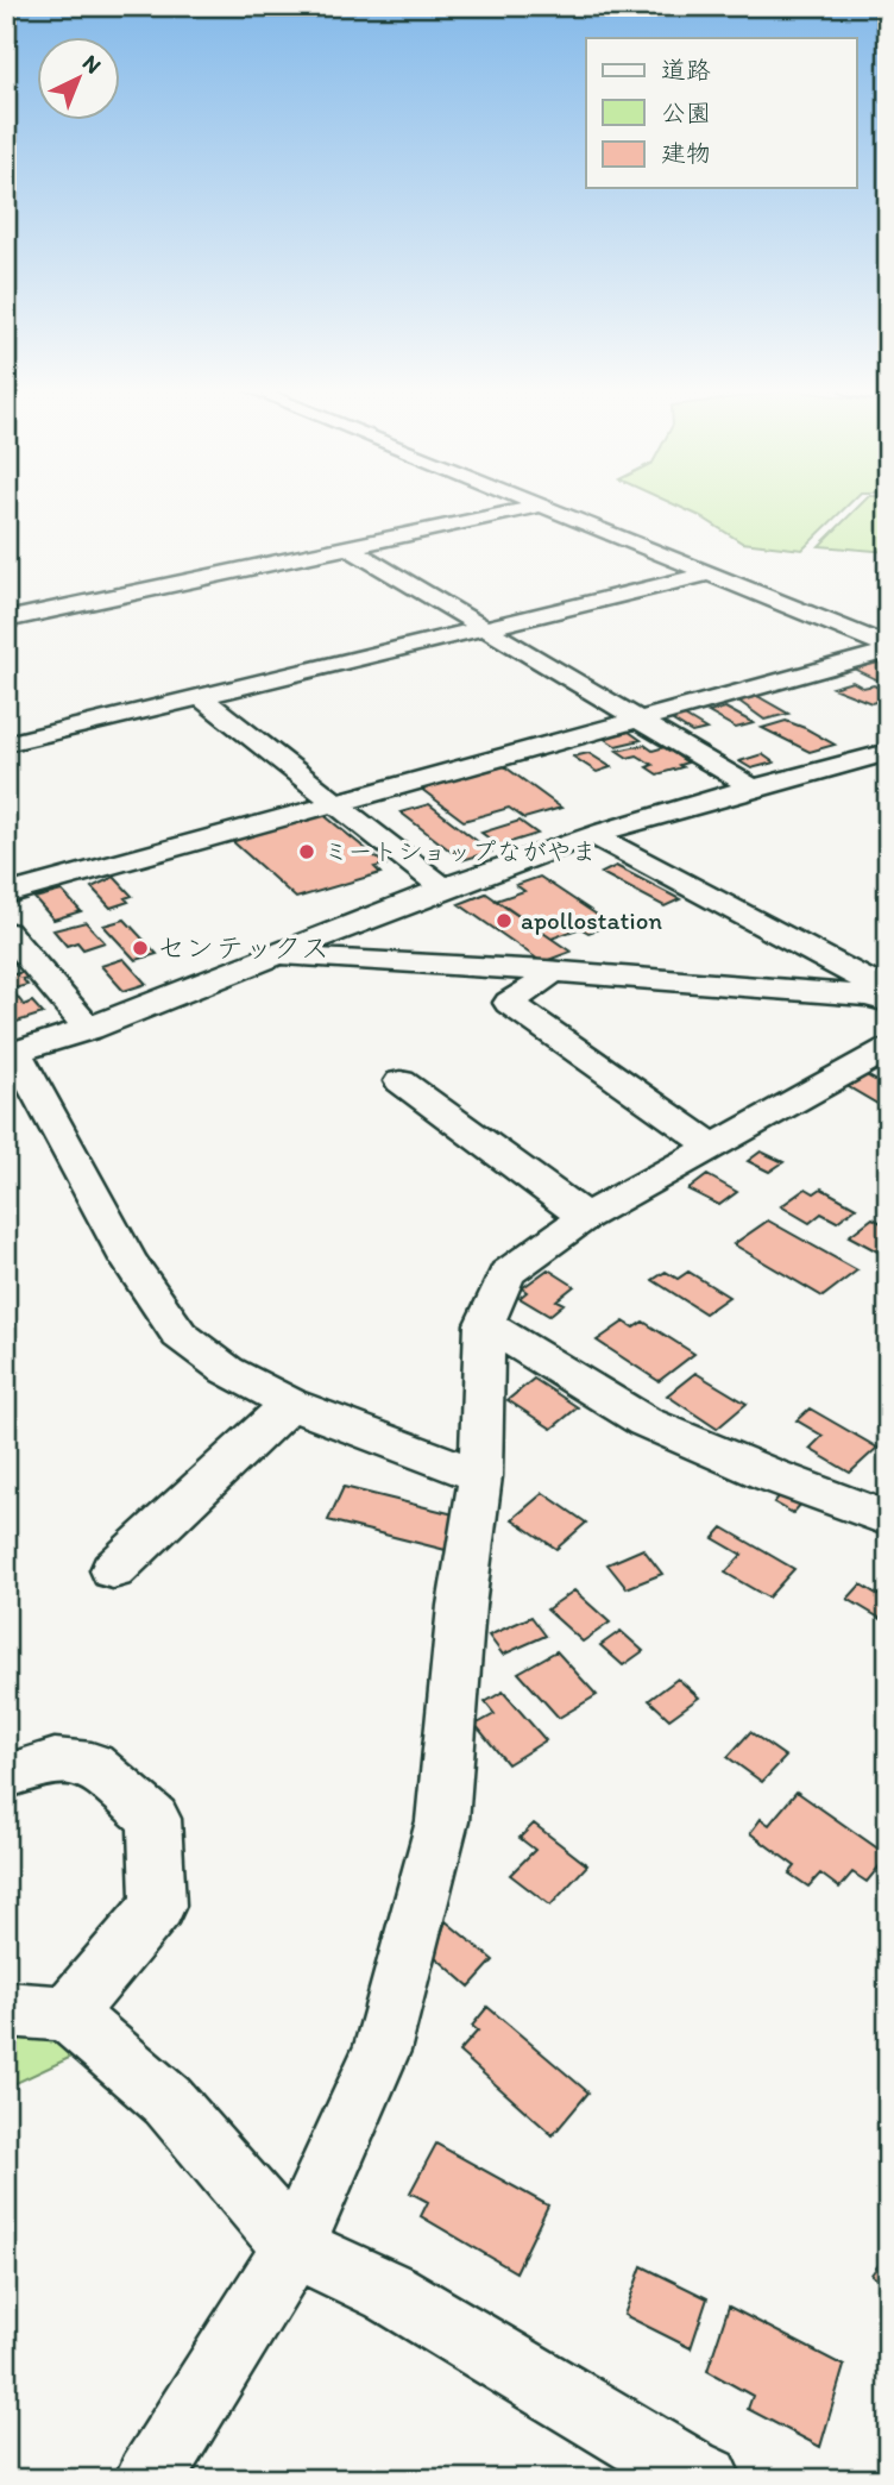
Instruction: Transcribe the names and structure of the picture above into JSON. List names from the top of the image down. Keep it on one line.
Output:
{"places":["ミートショップながやま","apollostation","センテックス"],"legend":["道路","公園","建物"],"north":"top right"}
